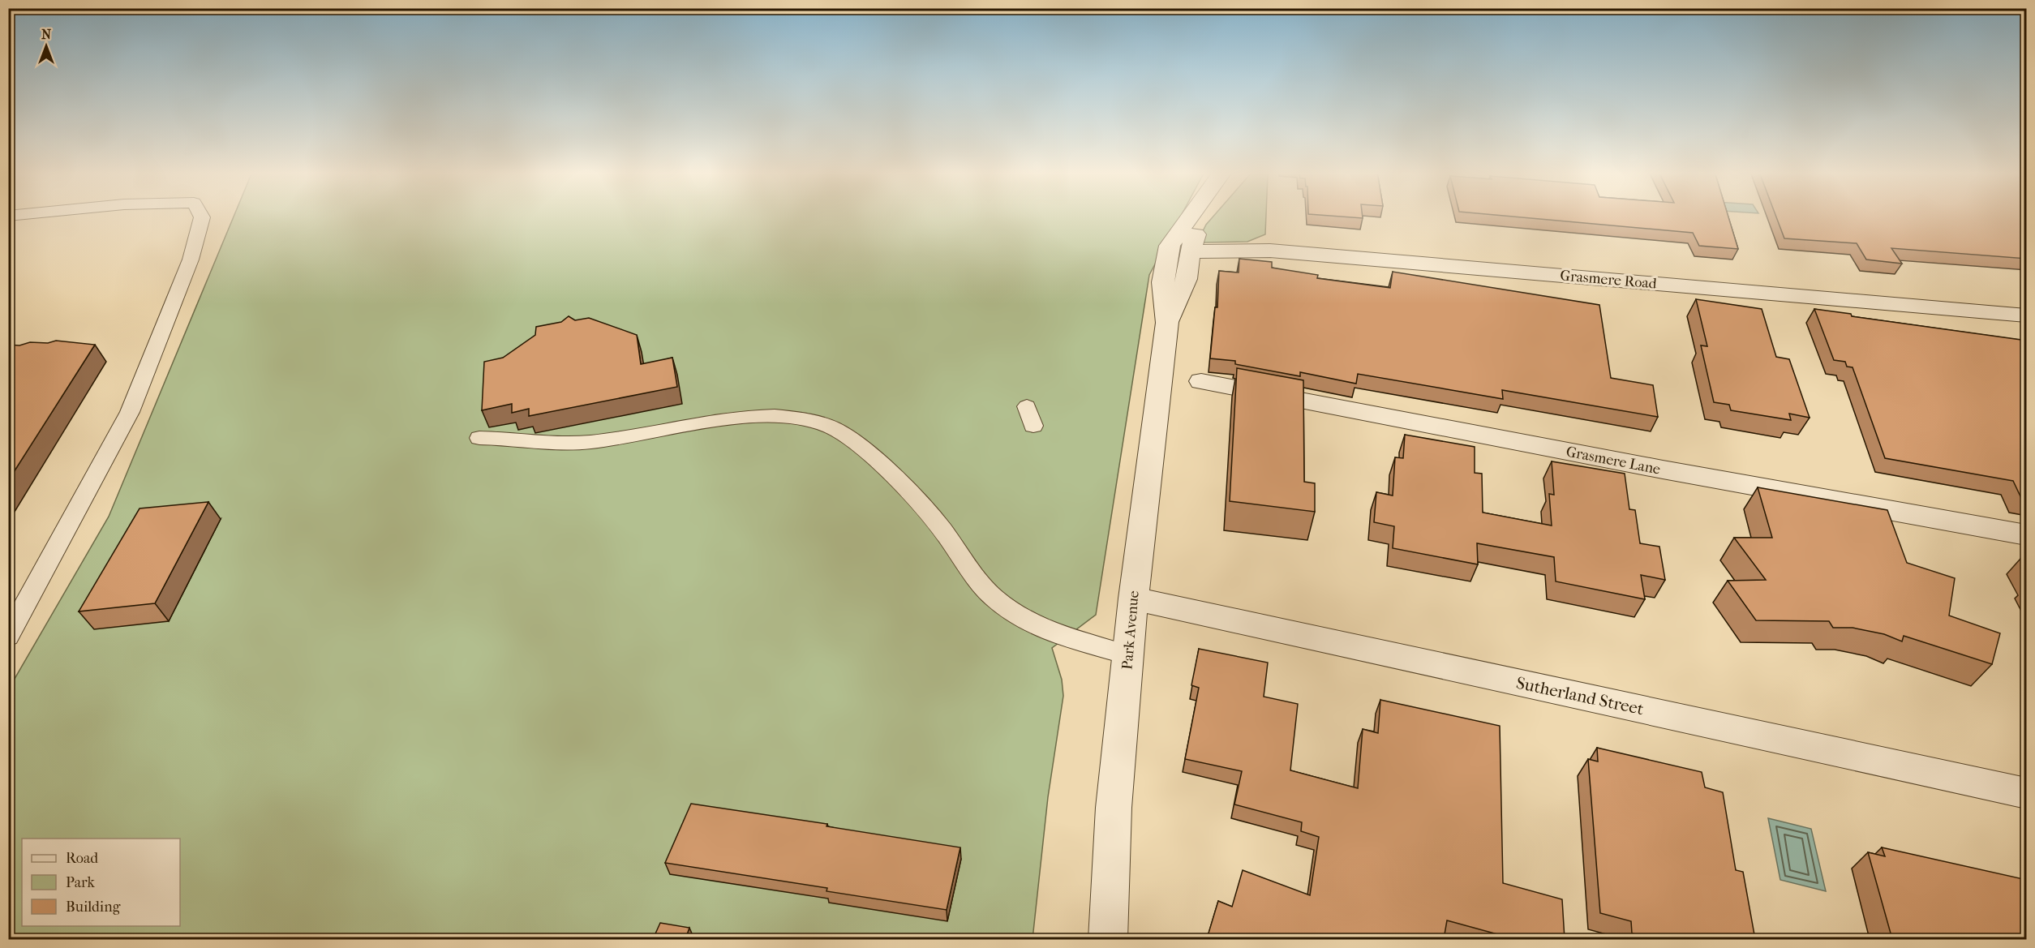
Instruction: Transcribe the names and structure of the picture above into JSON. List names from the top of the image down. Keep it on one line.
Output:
{"streets":{"street":["Grasmere Road","Grasmere Lane","Park Avenue","Sutherland Street"]},"crossings":[["Grasmere Road","Park Avenue"],["Park Avenue","Sutherland Street"]],"legend":["Road","Park","Building"],"north":"top"}
